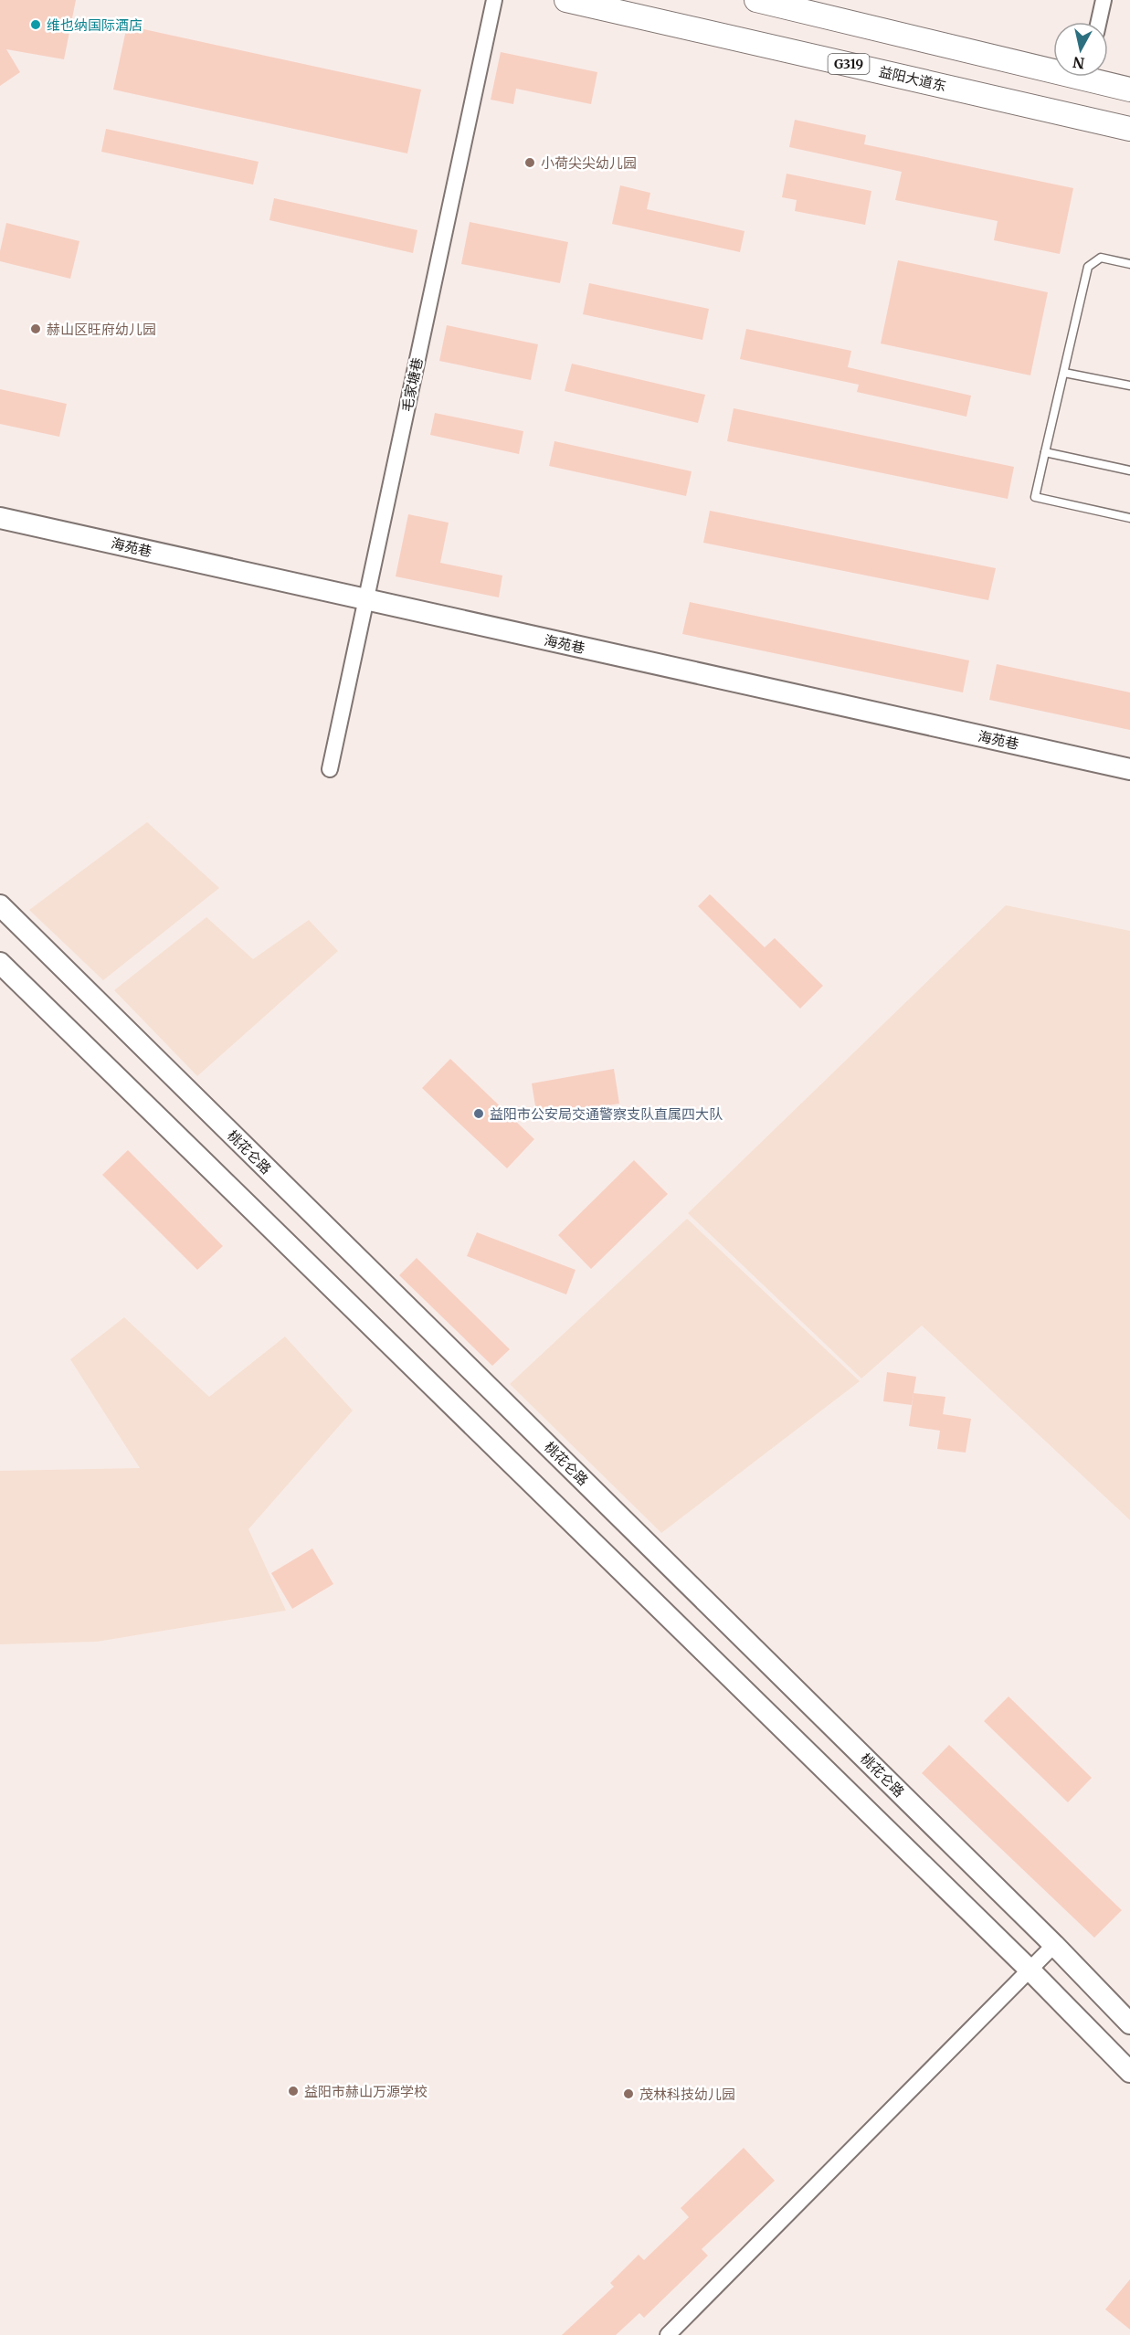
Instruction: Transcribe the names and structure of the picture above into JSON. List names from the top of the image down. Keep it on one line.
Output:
{"streets":{"main road":["G319","益阳大道东","海苑巷","桃花仑路"],"street":["毛家塘巷"]},"crossings":[["毛家塘巷","海苑巷"]],"places":["维也纳国际酒店","小荷尖尖幼儿园","赫山区旺府幼儿园","益阳市公安局交通警察支队直属四大队","益阳市赫山万源学校","茂林科技幼儿园"],"north":"bottom"}
